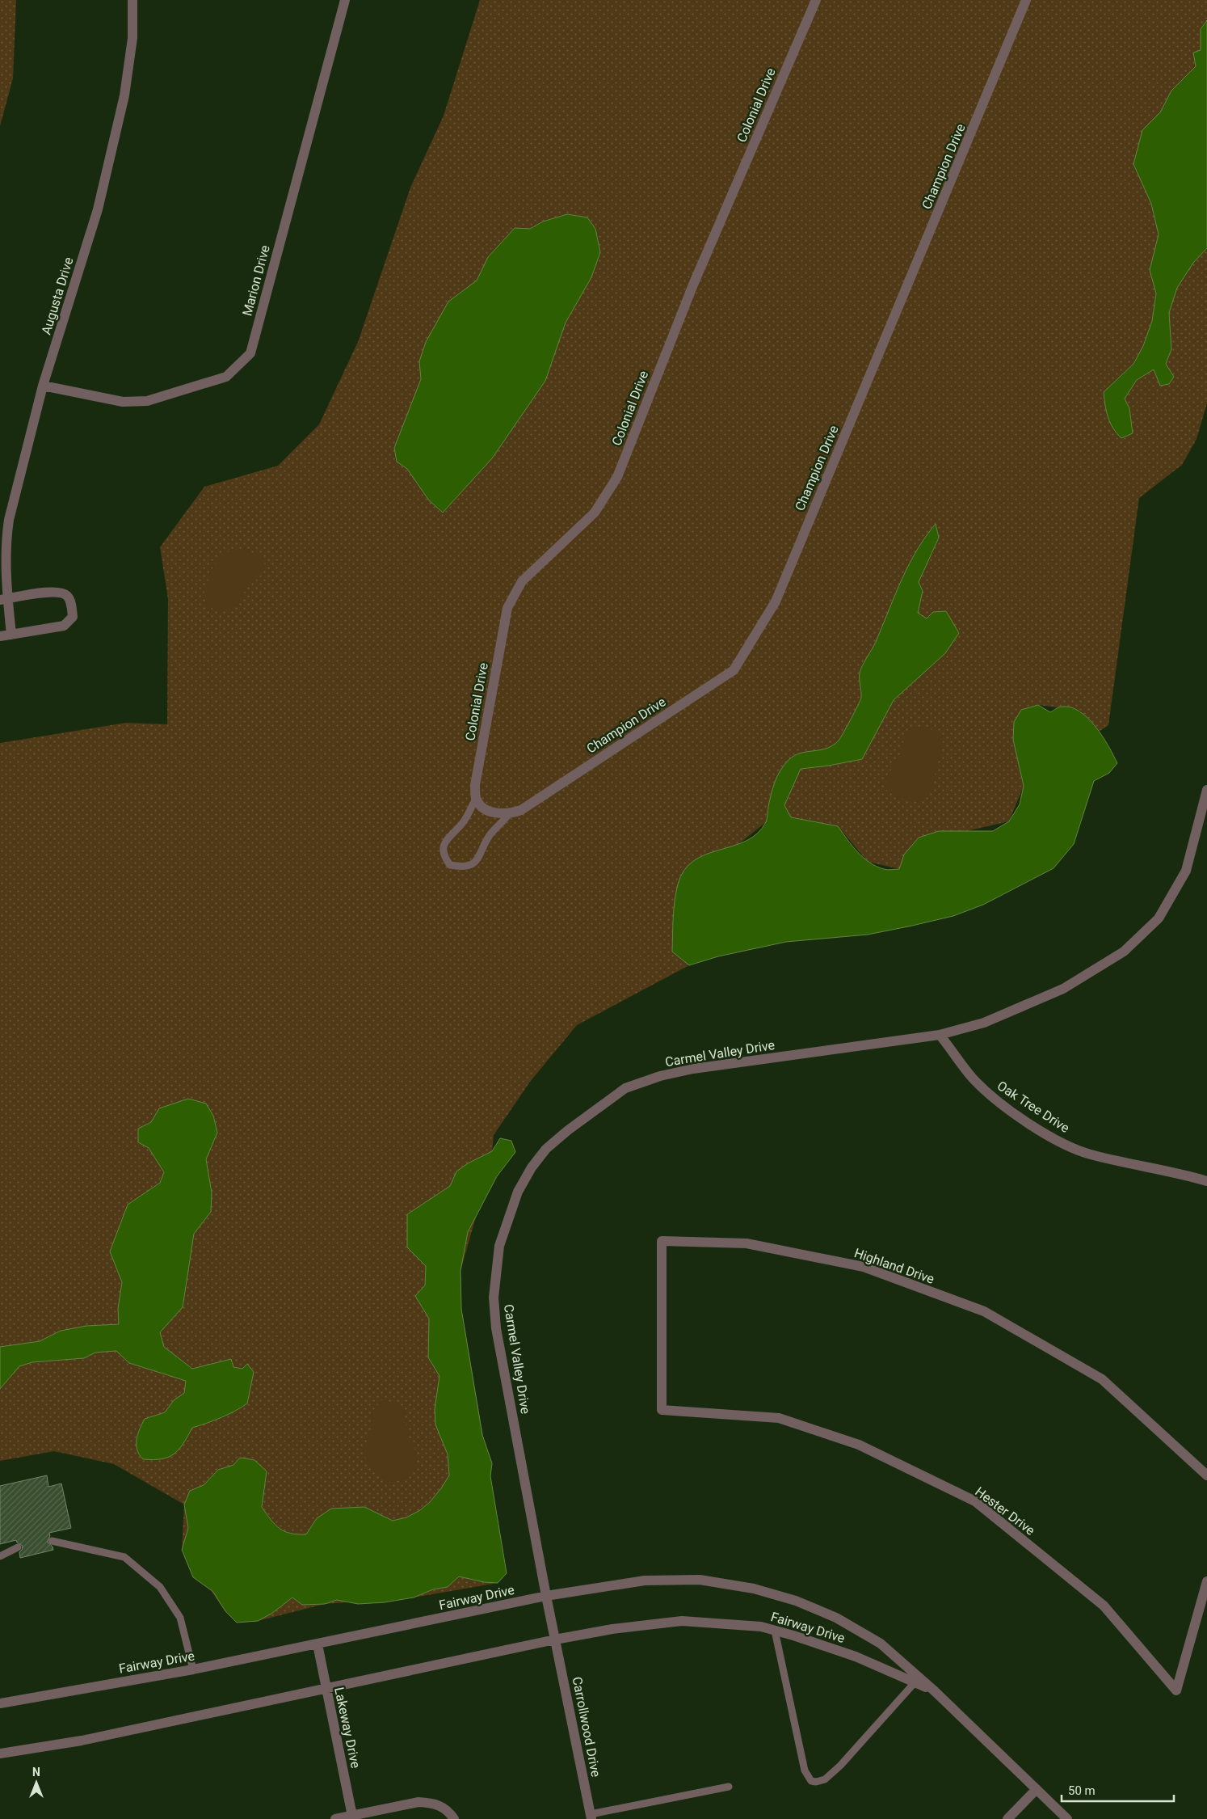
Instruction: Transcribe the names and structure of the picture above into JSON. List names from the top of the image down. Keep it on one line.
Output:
{"streets":{"street":["Colonial Drive","Champion Drive","Marion Drive","Augusta Drive","Carmel Valley Drive","Oak Tree Drive","Highland Drive","Hester Drive","Fairway Drive","Carrollwood Drive","Lakeway Drive"]},"crossings":[["Marion Drive","Augusta Drive"],["Carmel Valley Drive","Oak Tree Drive"],["Carmel Valley Drive","Fairway Drive"],["Carmel Valley Drive","Carrollwood Drive"],["Highland Drive","Hester Drive"],["Fairway Drive","Carrollwood Drive"],["Fairway Drive","Lakeway Drive"]],"scale_bar":"50 m","north":"top"}
